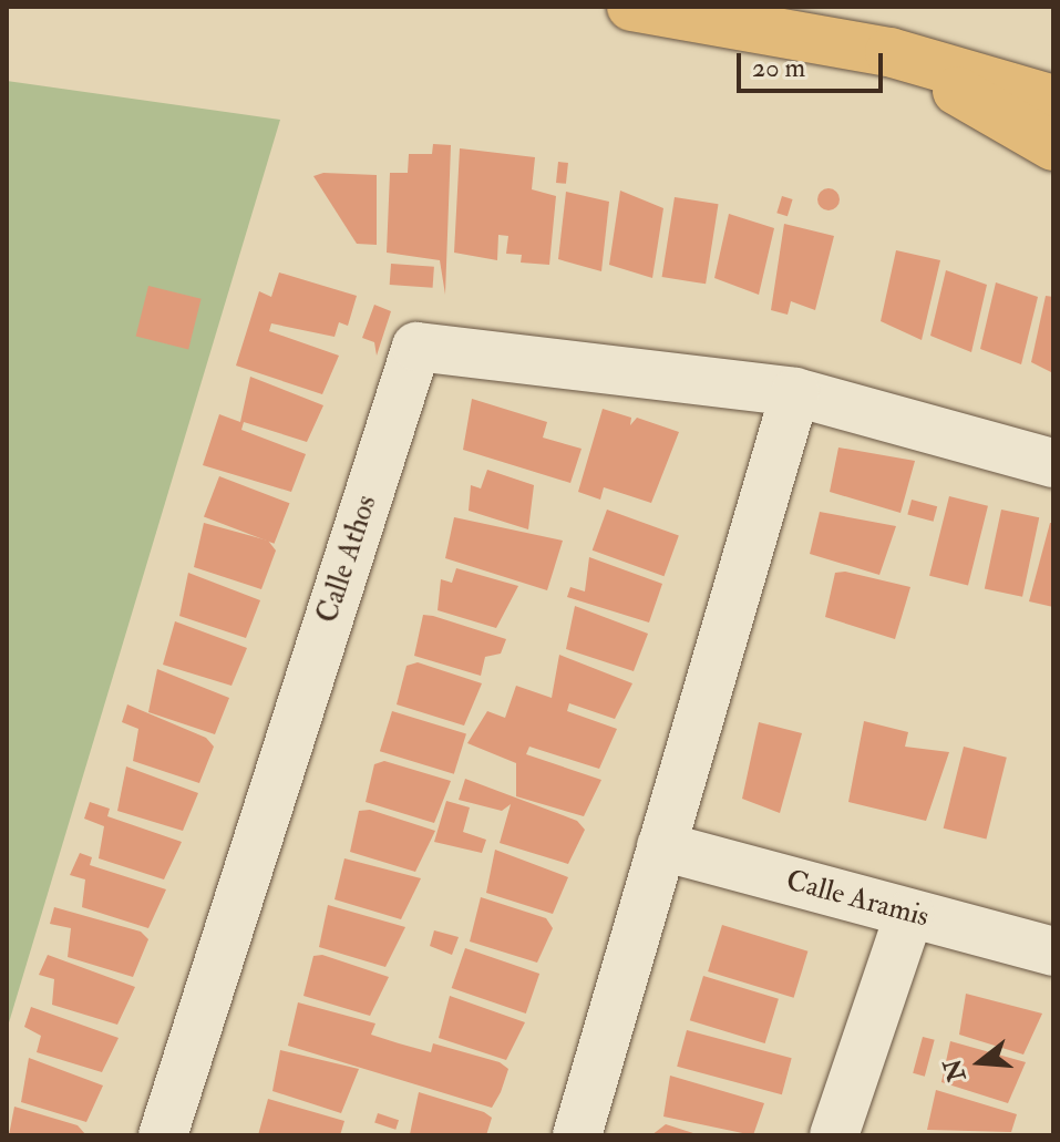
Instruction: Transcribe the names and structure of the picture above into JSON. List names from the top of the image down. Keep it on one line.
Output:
{"streets":{"street":["Calle Athos","Calle Aramis"]},"scale_bar":"20 m","north":"left"}
